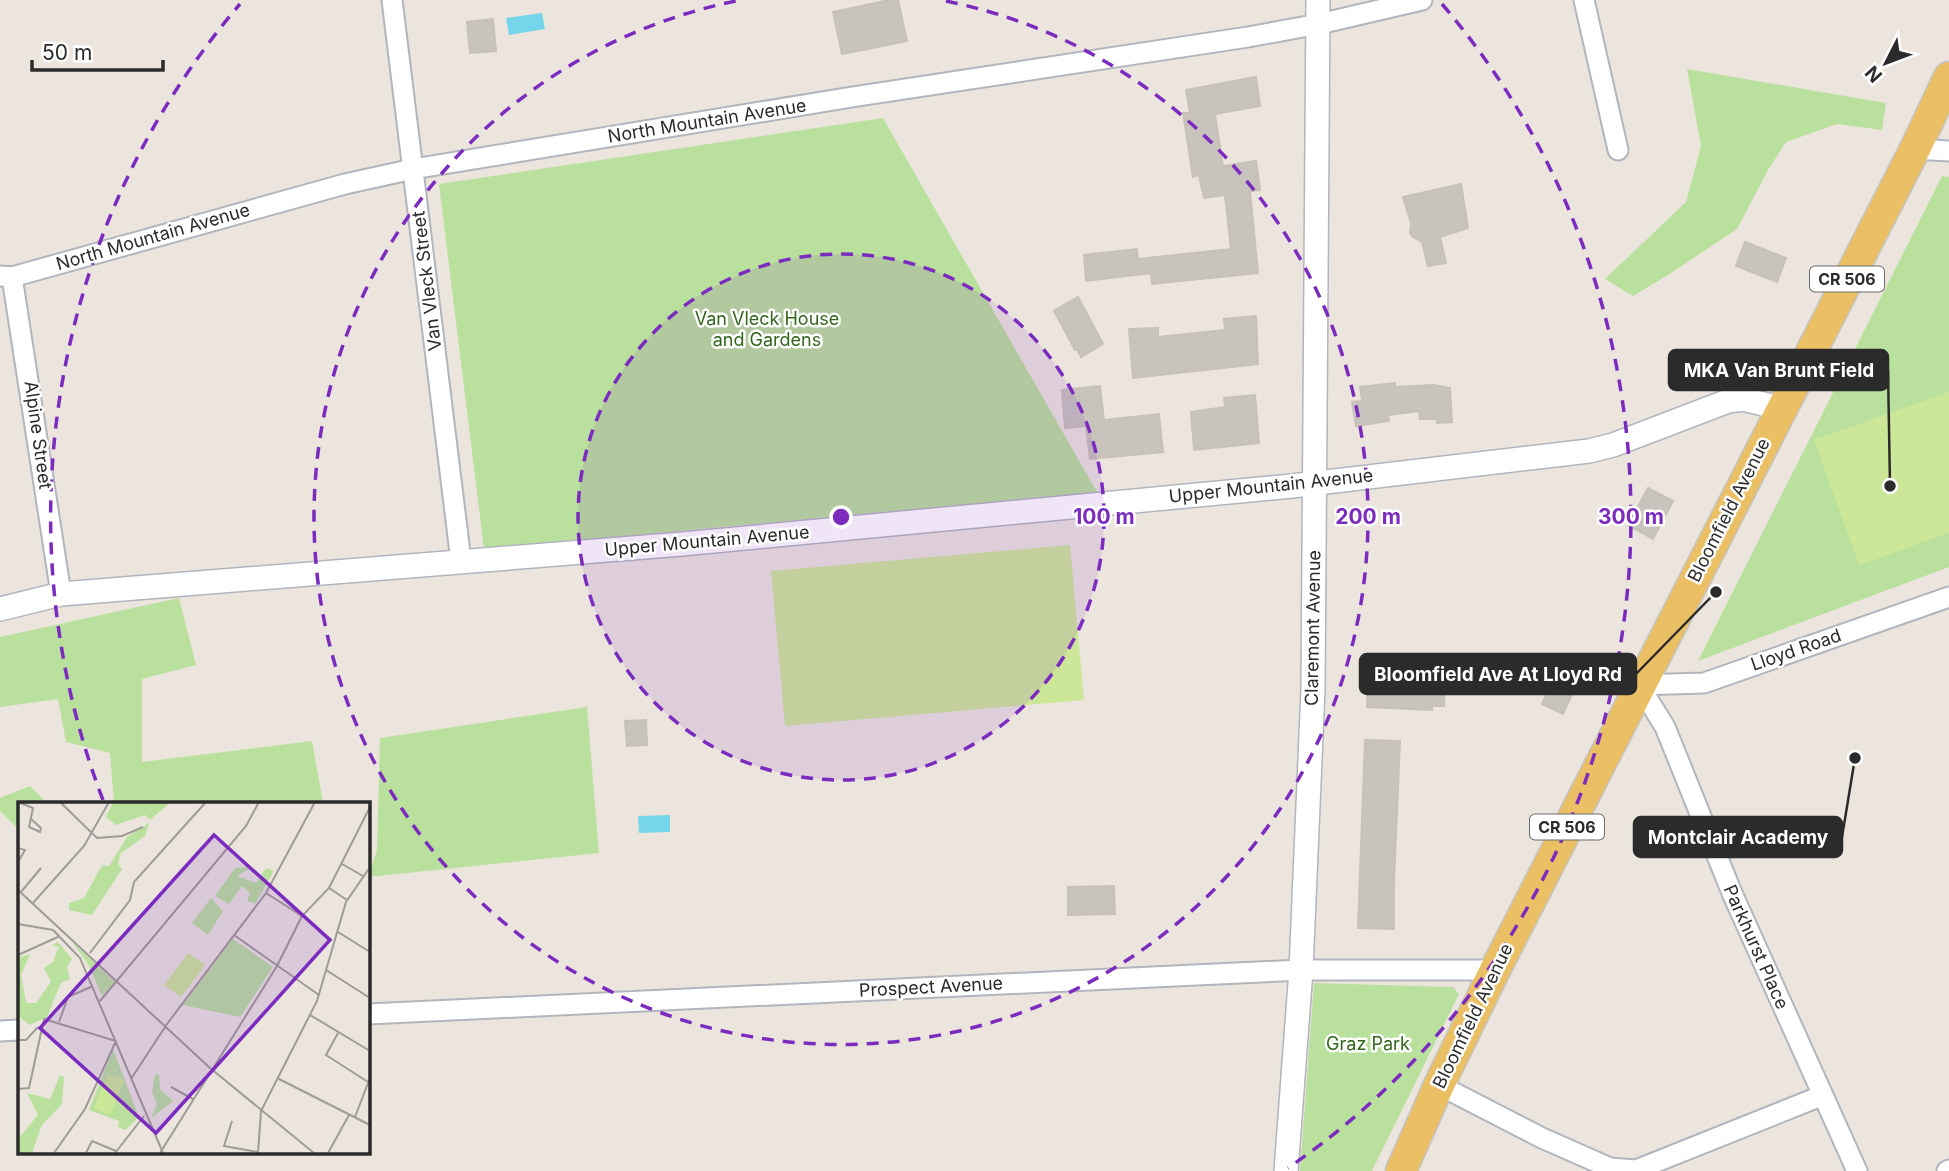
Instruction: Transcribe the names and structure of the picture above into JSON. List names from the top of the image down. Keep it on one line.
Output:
{"streets":{"main road":["CR 506","Bloomfield Avenue"],"street":["North Mountain Avenue","Van Vleck Street","Alpine Street","Upper Mountain Avenue","Claremont Avenue","Lloyd Road","Parkhurst Place","Prospect Avenue"]},"crossings":[["North Mountain Avenue","Van Vleck Street"],["North Mountain Avenue","Alpine Street"],["North Mountain Avenue","Claremont Avenue"],["Van Vleck Street","Upper Mountain Avenue"],["Alpine Street","Upper Mountain Avenue"],["Upper Mountain Avenue","Bloomfield Avenue"],["Upper Mountain Avenue","Claremont Avenue"],["Bloomfield Avenue","Lloyd Road"],["Bloomfield Avenue","Parkhurst Place"],["Bloomfield Avenue","Prospect Avenue"],["Claremont Avenue","Prospect Avenue"],["Lloyd Road","Parkhurst Place"]],"parks":["Van Vleck House and Gardens","Graz Park"],"places":["MKA Van Brunt Field","Bloomfield Ave At Lloyd Rd","Montclair Academy"],"scale_bar":"50 m","north":"bottom left","rings":["100 m","200 m","300 m"]}
